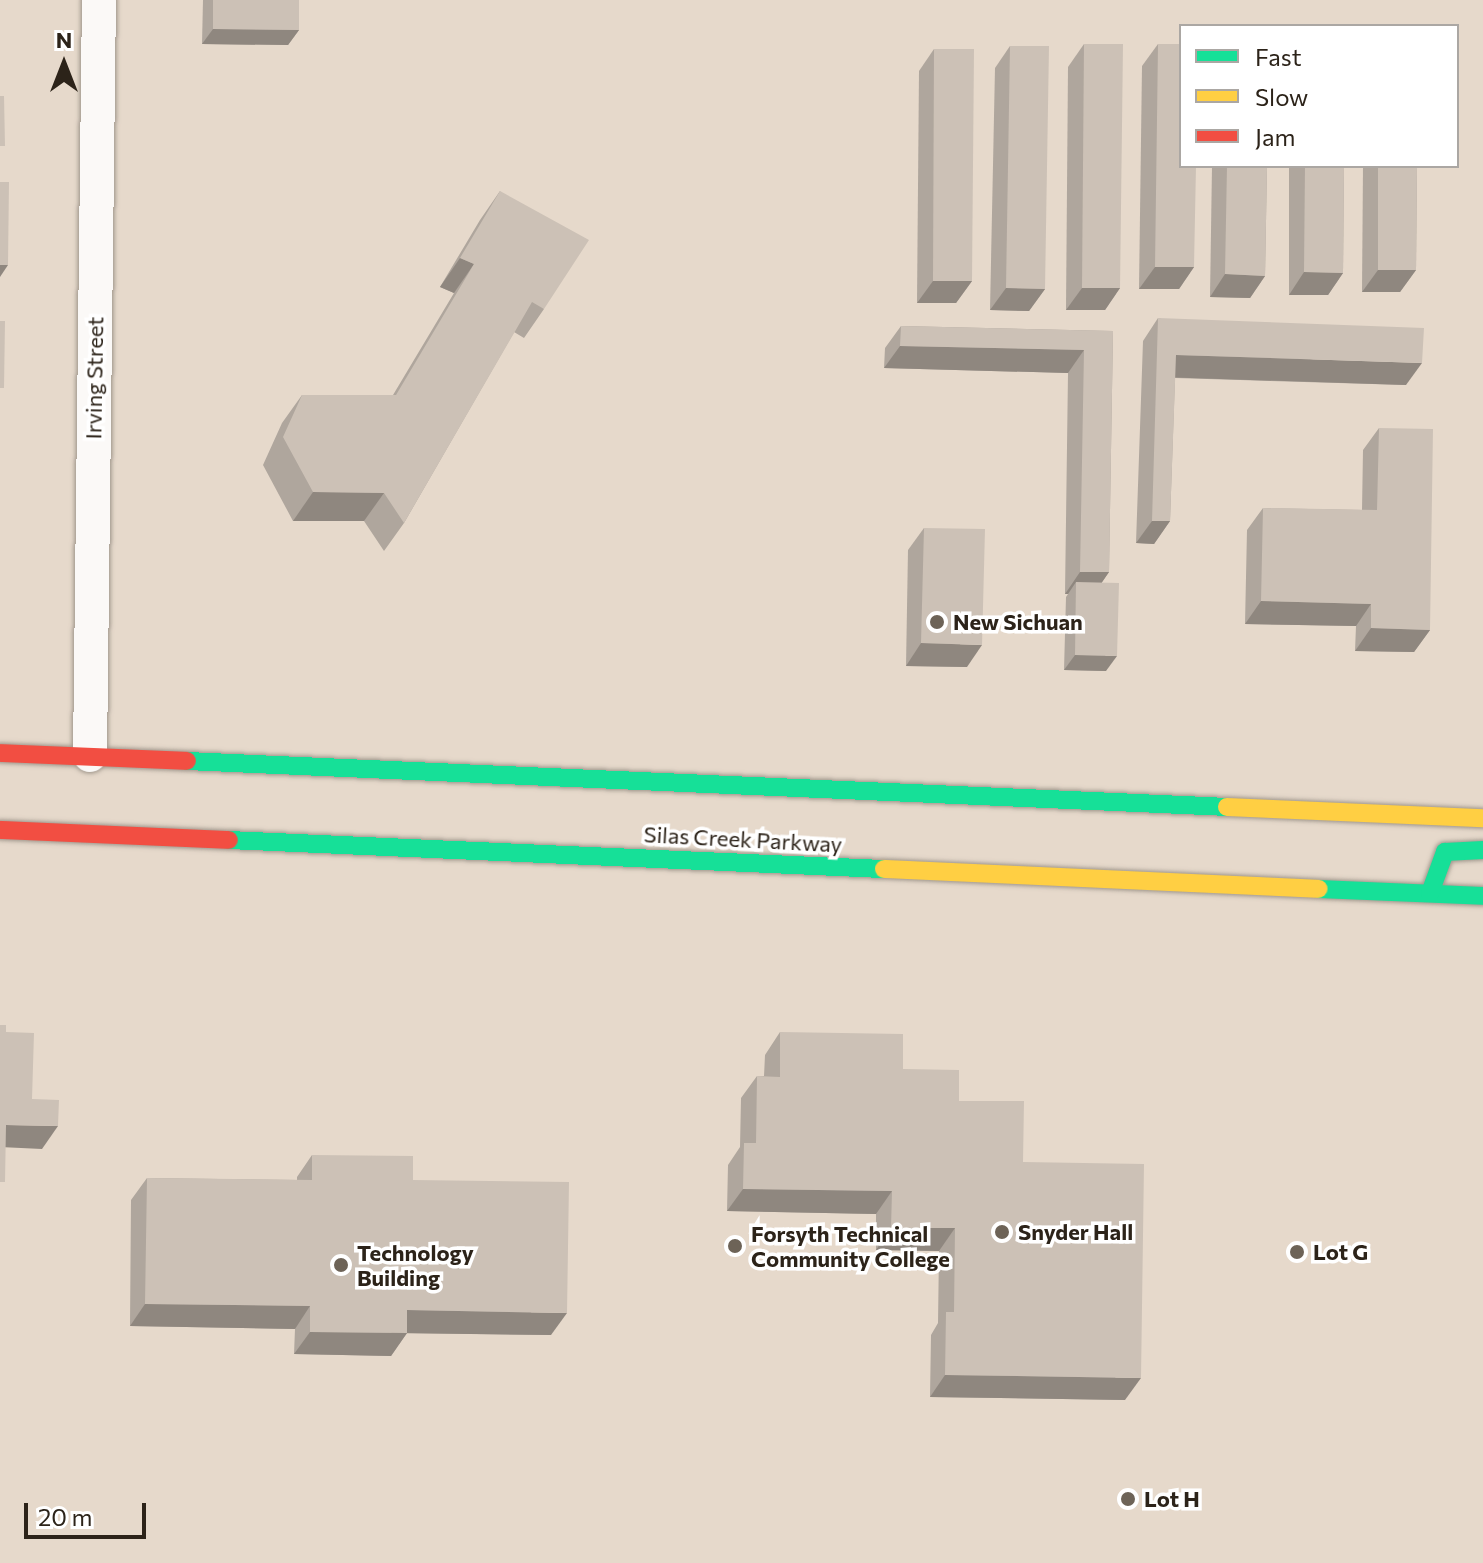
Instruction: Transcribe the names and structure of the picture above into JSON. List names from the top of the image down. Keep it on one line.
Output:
{"streets":{"main road":["Silas Creek Parkway"],"street":["Irving Street"]},"places":["New Sichuan","Snyder Hall","Forsyth Technical Community College","Lot G","Technology Building","Lot H"],"legend":["Fast","Slow","Jam"],"scale_bar":"20 m","north":"top"}
